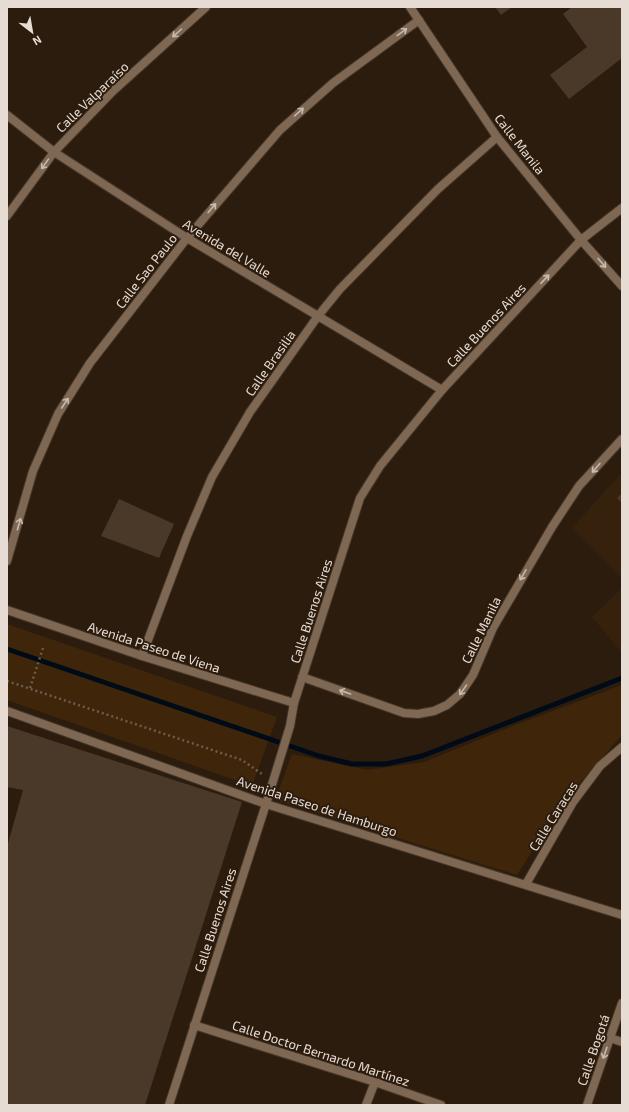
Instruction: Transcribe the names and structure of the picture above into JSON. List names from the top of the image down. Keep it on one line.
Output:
{"streets":{"street":["Calle Valparaíso","Calle Manila","Avenida del Valle","Calle Sao Paulo","Calle Buenos Aires","Calle Brasilia","Avenida Paseo de Viena","Avenida Paseo de Hamburgo","Calle Caracas","Calle Bogotá","Calle Doctor Bernardo Martínez"]},"crossings":[["Calle Valparaíso","Avenida del Valle"],["Calle Manila","Calle Sao Paulo"],["Calle Manila","Calle Buenos Aires"],["Calle Manila","Calle Brasilia"],["Avenida del Valle","Calle Sao Paulo"],["Avenida del Valle","Calle Buenos Aires"],["Avenida del Valle","Calle Brasilia"],["Calle Buenos Aires","Avenida Paseo de Viena"],["Calle Buenos Aires","Avenida Paseo de Hamburgo"],["Calle Buenos Aires","Calle Doctor Bernardo Martínez"],["Calle Brasilia","Avenida Paseo de Viena"],["Avenida Paseo de Hamburgo","Calle Caracas"]],"one_way":["Calle Valparaíso","Calle Sao Paulo","Calle Bogotá"],"north":"bottom right"}
